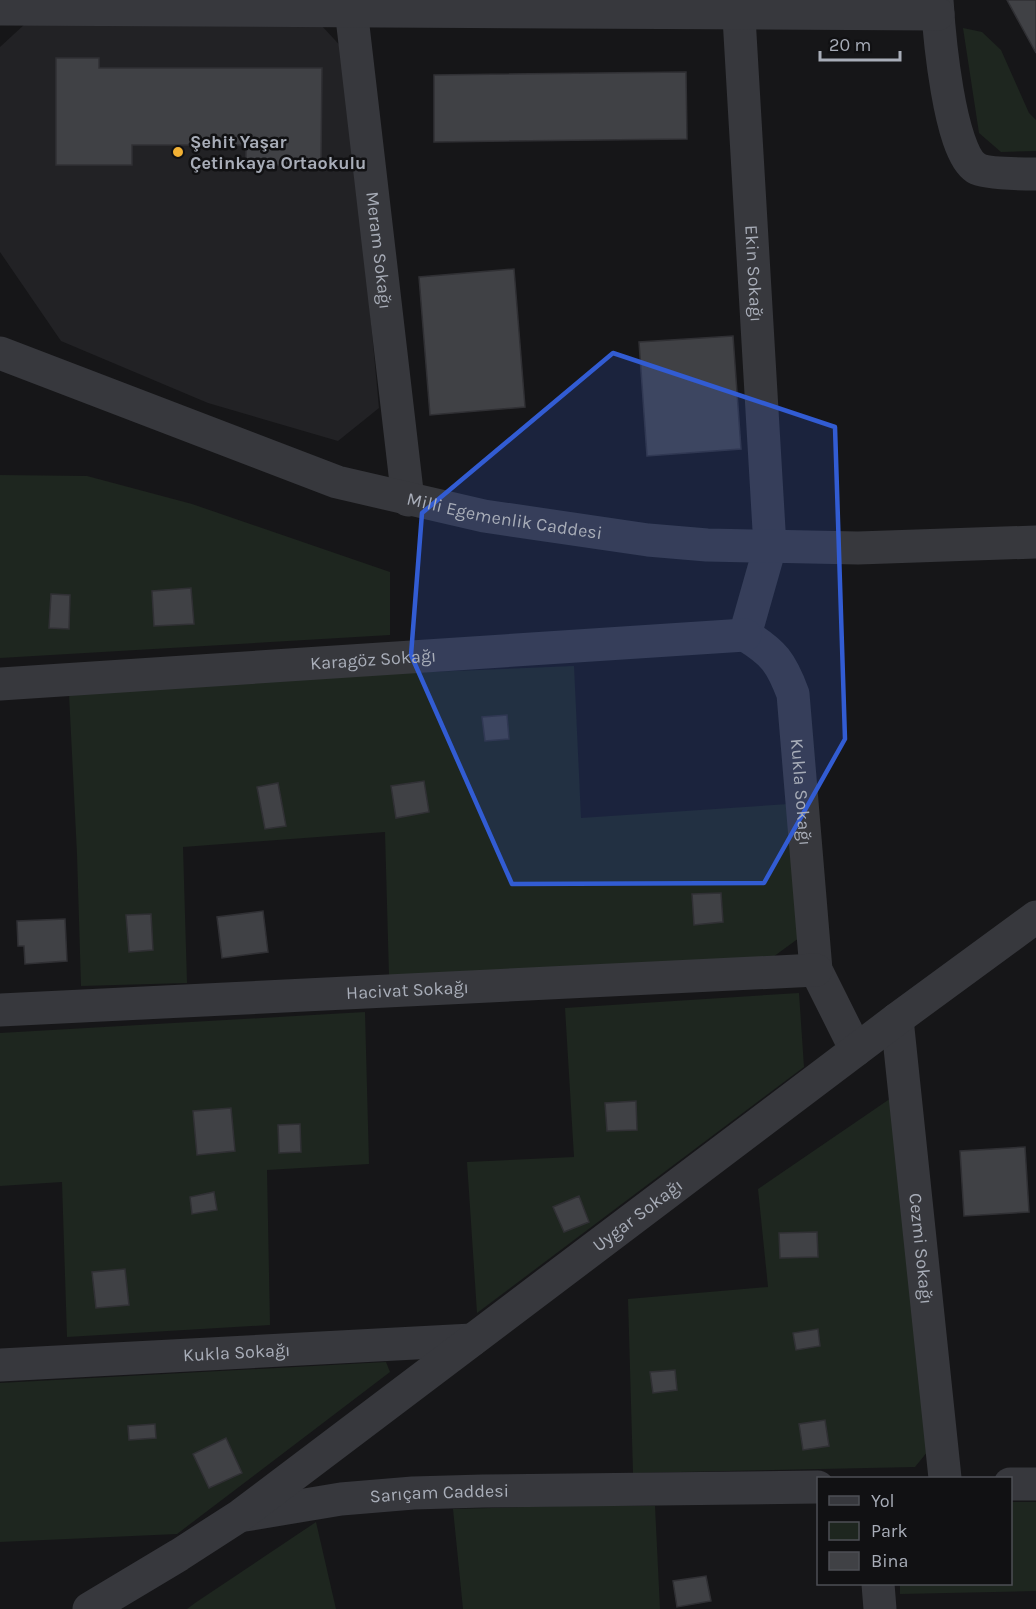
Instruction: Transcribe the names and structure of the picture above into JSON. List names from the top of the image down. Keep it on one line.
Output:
{"streets":{"street":["Meram Sokağı","Ekin Sokağı","Milli Egemenlik Caddesi","Karagöz Sokağı","Kukla Sokağı","Hacivat Sokağı","Uygar Sokağı","Cezmi Sokağı","Sarıçam Caddesi"]},"crossings":[["Meram Sokağı","Milli Egemenlik Caddesi"],["Ekin Sokağı","Milli Egemenlik Caddesi"],["Karagöz Sokağı","Kukla Sokağı"],["Kukla Sokağı","Hacivat Sokağı"],["Kukla Sokağı","Uygar Sokağı"],["Uygar Sokağı","Cezmi Sokağı"],["Uygar Sokağı","Sarıçam Caddesi"]],"places":["Şehit Yaşar Çetinkaya Ortaokulu"],"legend":["Yol","Park","Bina"],"scale_bar":"20 m"}
